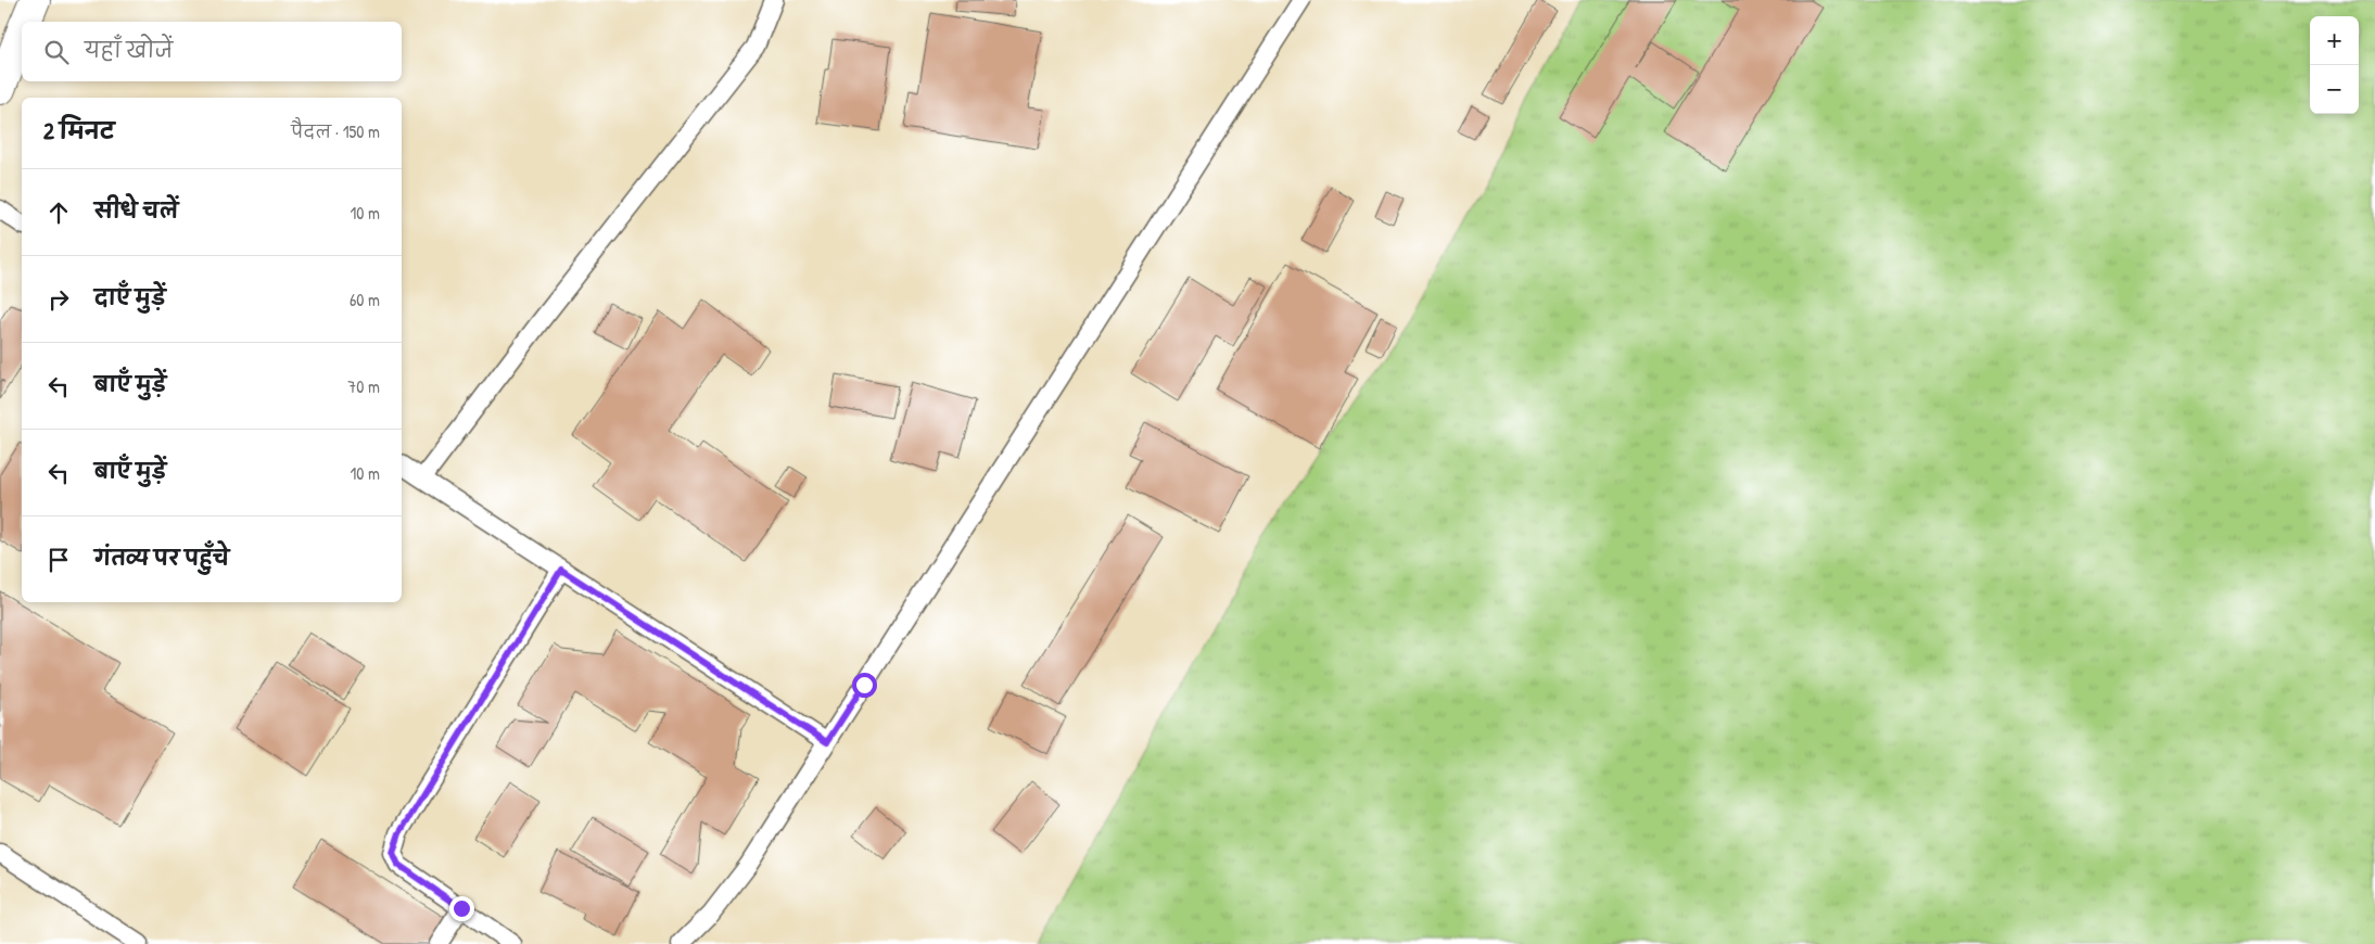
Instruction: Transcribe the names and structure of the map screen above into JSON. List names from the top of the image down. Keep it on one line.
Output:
{"page":{"map_buttons":["+","−"],"search":"यहाँ खोजें","heading":["2 मिनट","पैदल · 150 m"],"list":[["सीधे चलें","10 m"],["दाएँ मुड़ें","60 m"],["बाएँ मुड़ें","70 m"],["बाएँ मुड़ें","10 m"],"गंतव्य पर पहुँचे"]}}
